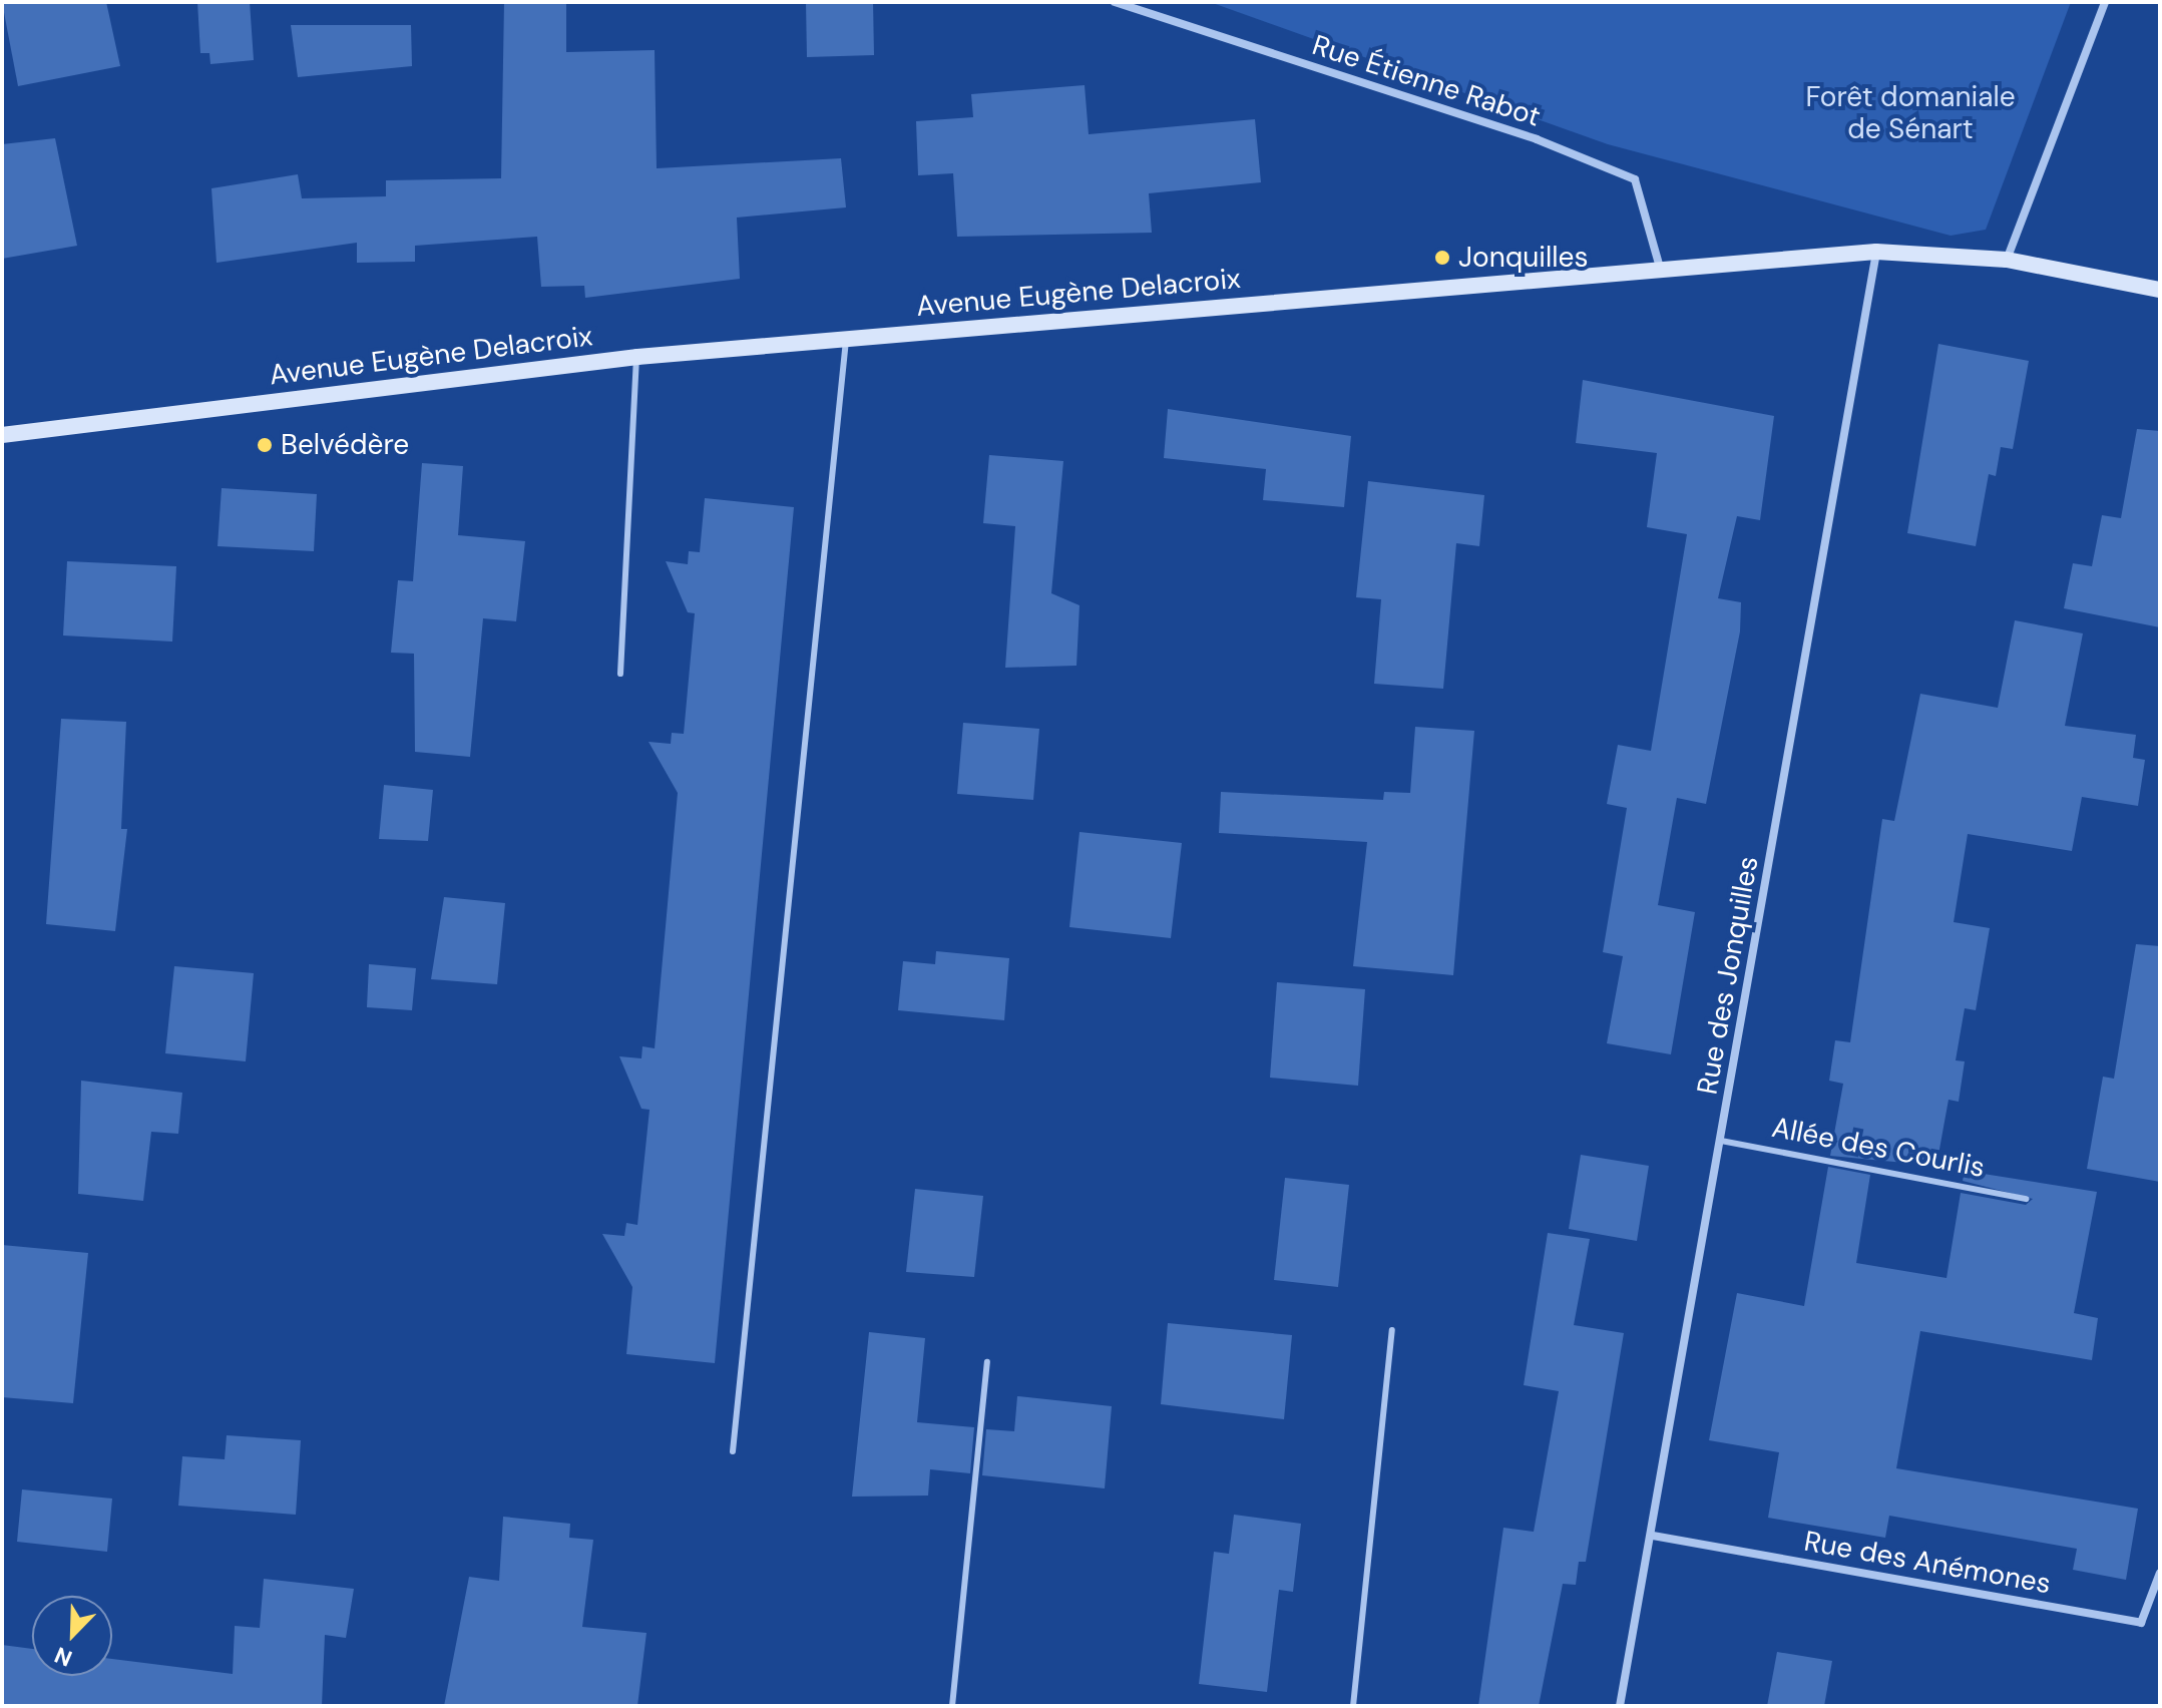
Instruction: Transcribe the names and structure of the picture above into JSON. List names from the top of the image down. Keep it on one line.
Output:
{"streets":{"main road":["Avenue Eugène Delacroix"],"street":["Rue Étienne Rabot","Rue des Jonquilles","Rue des Anémones"],"lane":["Allée des Courlis"]},"crossings":[["Rue Étienne Rabot","Avenue Eugène Delacroix"],["Avenue Eugène Delacroix","Rue des Jonquilles"],["Rue des Jonquilles","Allée des Courlis"],["Rue des Jonquilles","Rue des Anémones"]],"parks":["Forêt domaniale de Sénart"],"places":["Jonquilles","Belvédère"],"north":"bottom left"}
